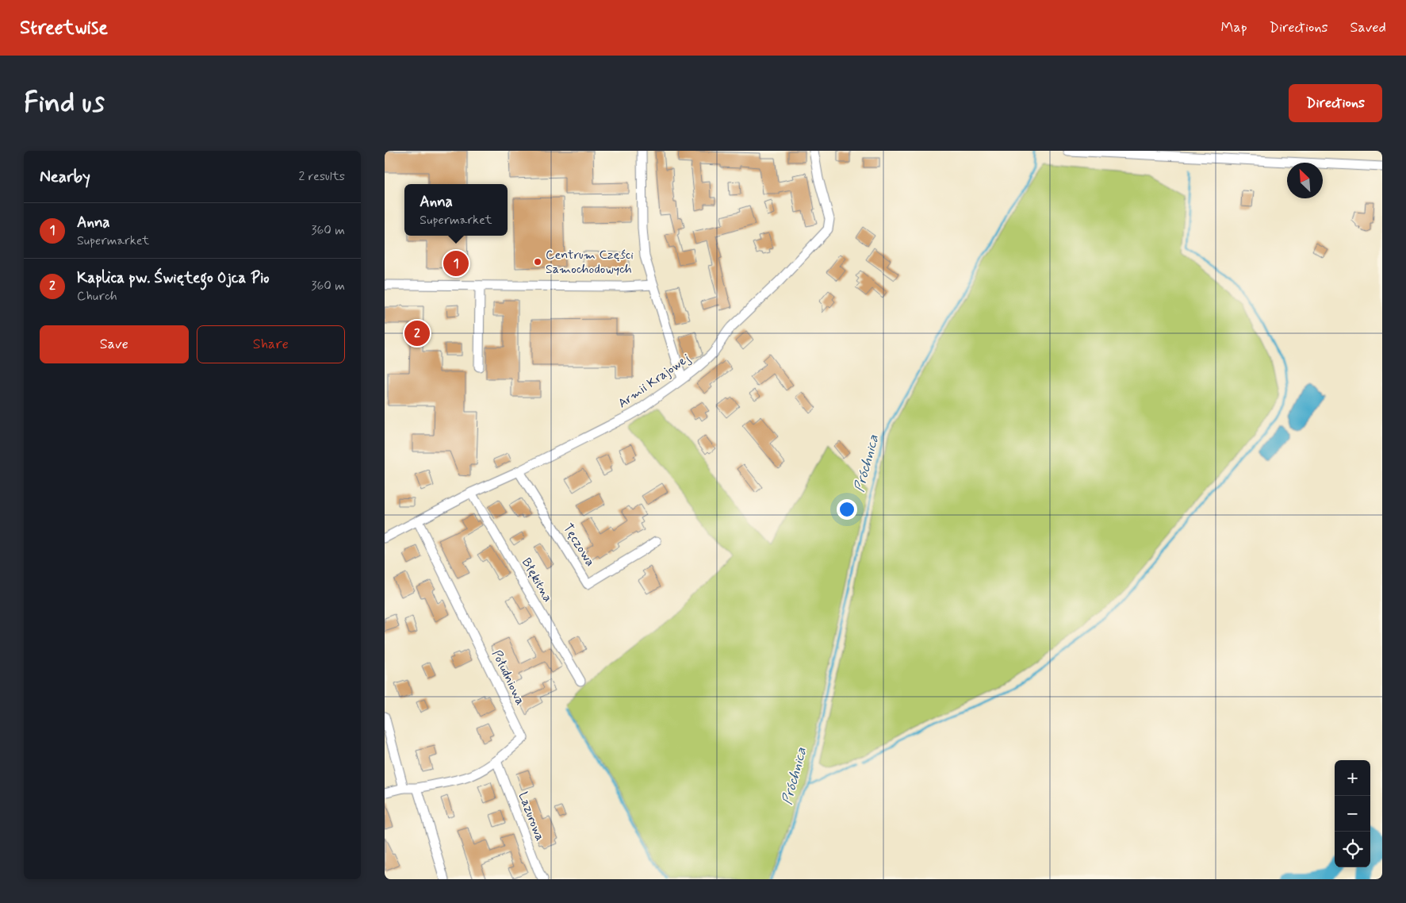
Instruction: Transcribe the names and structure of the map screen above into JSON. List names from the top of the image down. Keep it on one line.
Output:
{"streets":{"street":["Armii Krajowej","Tęczowa","Błękitna","Południowa","Lazurowa"]},"crossings":[["Armii Krajowej","Tęczowa"],["Armii Krajowej","Błękitna"],["Armii Krajowej","Południowa"],["Południowa","Lazurowa"]],"water":["Próchnica"],"places":["Centrum Części Samochodowych"],"north":"top left","page":{"header":"Streetwise","nav":["Map","Directions","Saved"],"buttons":["Directions",["Save","Share"]],"title":"Find us","heading":["Nearby","2 results"],"popup":["Anna","Supermarket"],"list":[{"mark":"1","name":"Anna","note":"Supermarket","value":"360 m"},{"mark":"2","name":"Kaplica pw. Świętego Ojca Pio","note":"Church","value":"360 m"}],"pins":["1","2"],"map_buttons":["+","−"]}}
